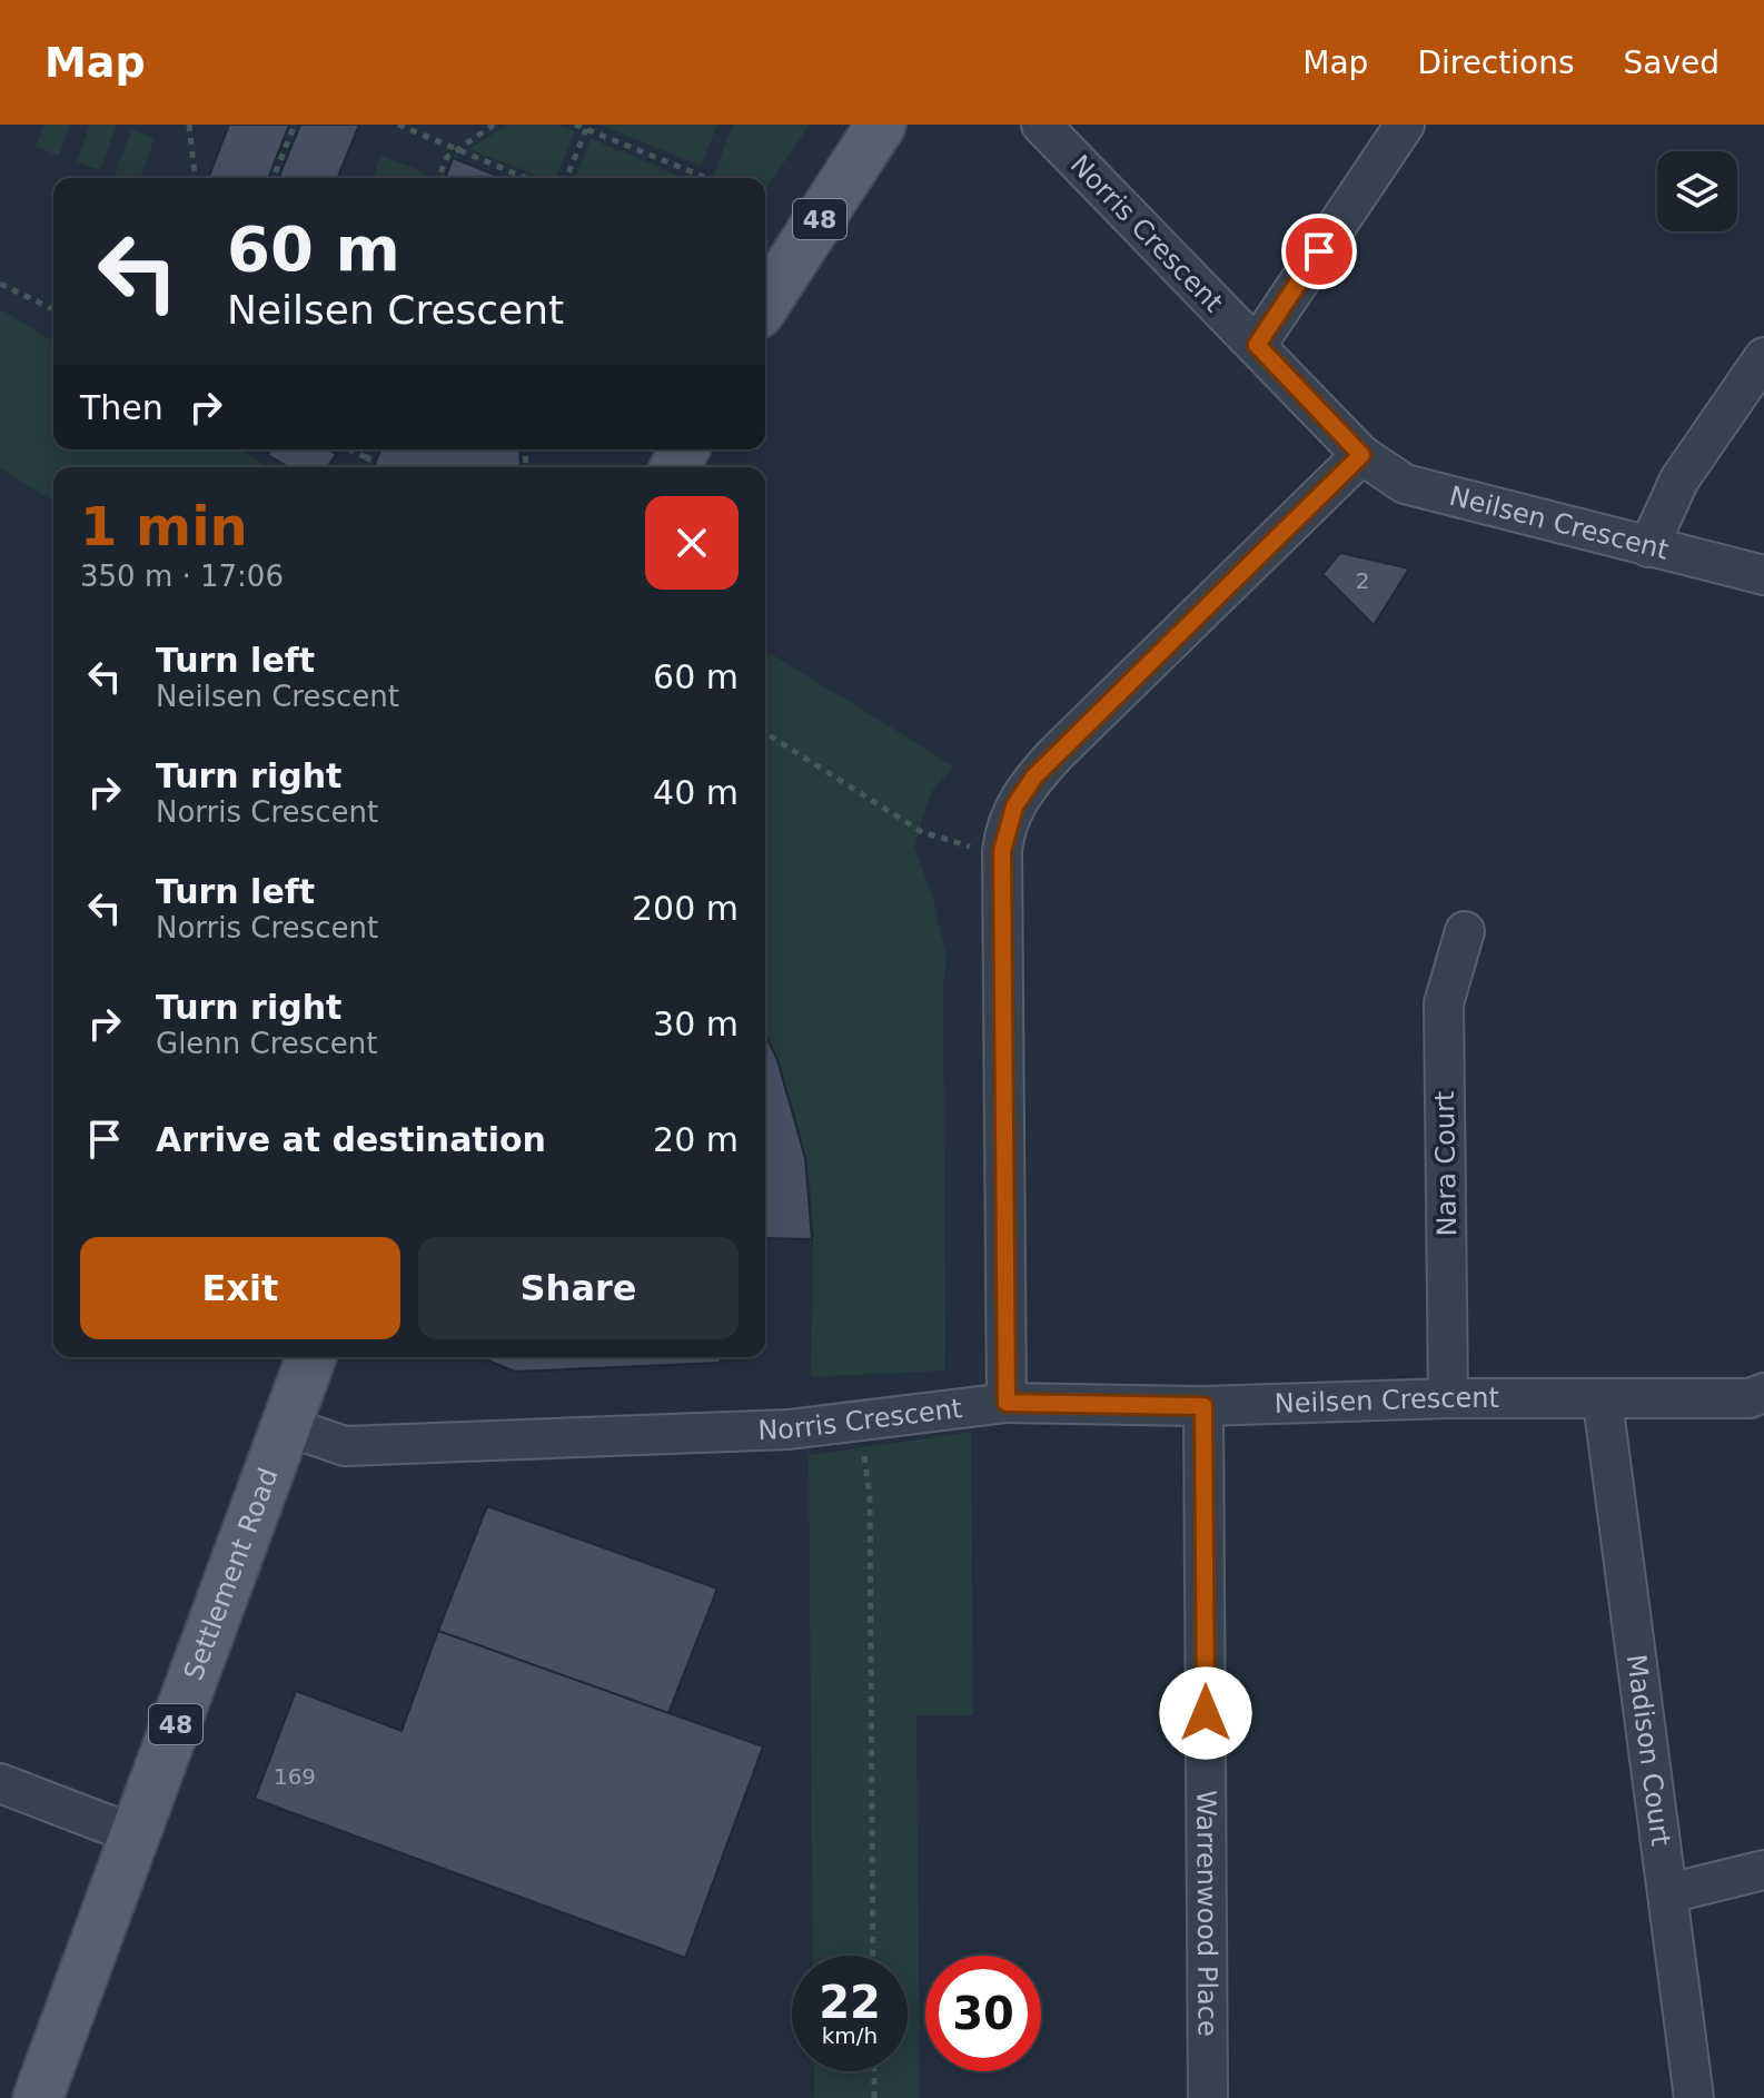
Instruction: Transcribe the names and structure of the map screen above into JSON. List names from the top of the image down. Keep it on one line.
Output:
{"streets":{"main road":["48","Settlement Road"],"street":["Norris Crescent","Neilsen Crescent","Nara Court","Madison Court","Warrenwood Place"]},"crossings":[["Norris Crescent","Neilsen Crescent"],["Norris Crescent","Settlement Road"],["Neilsen Crescent","Nara Court"],["Neilsen Crescent","Madison Court"],["Neilsen Crescent","Warrenwood Place"]],"house_numbers":["2","169"],"page":{"header":"Map","nav":["Map","Directions","Saved"],"turn":["60 m","Neilsen Crescent"],"then":"Then","heading":["1 min","350 m · 17:06"],"list":[{"name":"Turn left","note":"Neilsen Crescent","value":"60 m"},{"name":"Turn right","note":"Norris Crescent","value":"40 m"},{"name":"Turn left","note":"Norris Crescent","value":"200 m"},{"name":"Turn right","note":"Glenn Crescent","value":"30 m"},{"name":"Arrive at destination","value":"20 m"}],"buttons":["Exit","Share"],"speed":"22 km/h","limit":"30"}}
